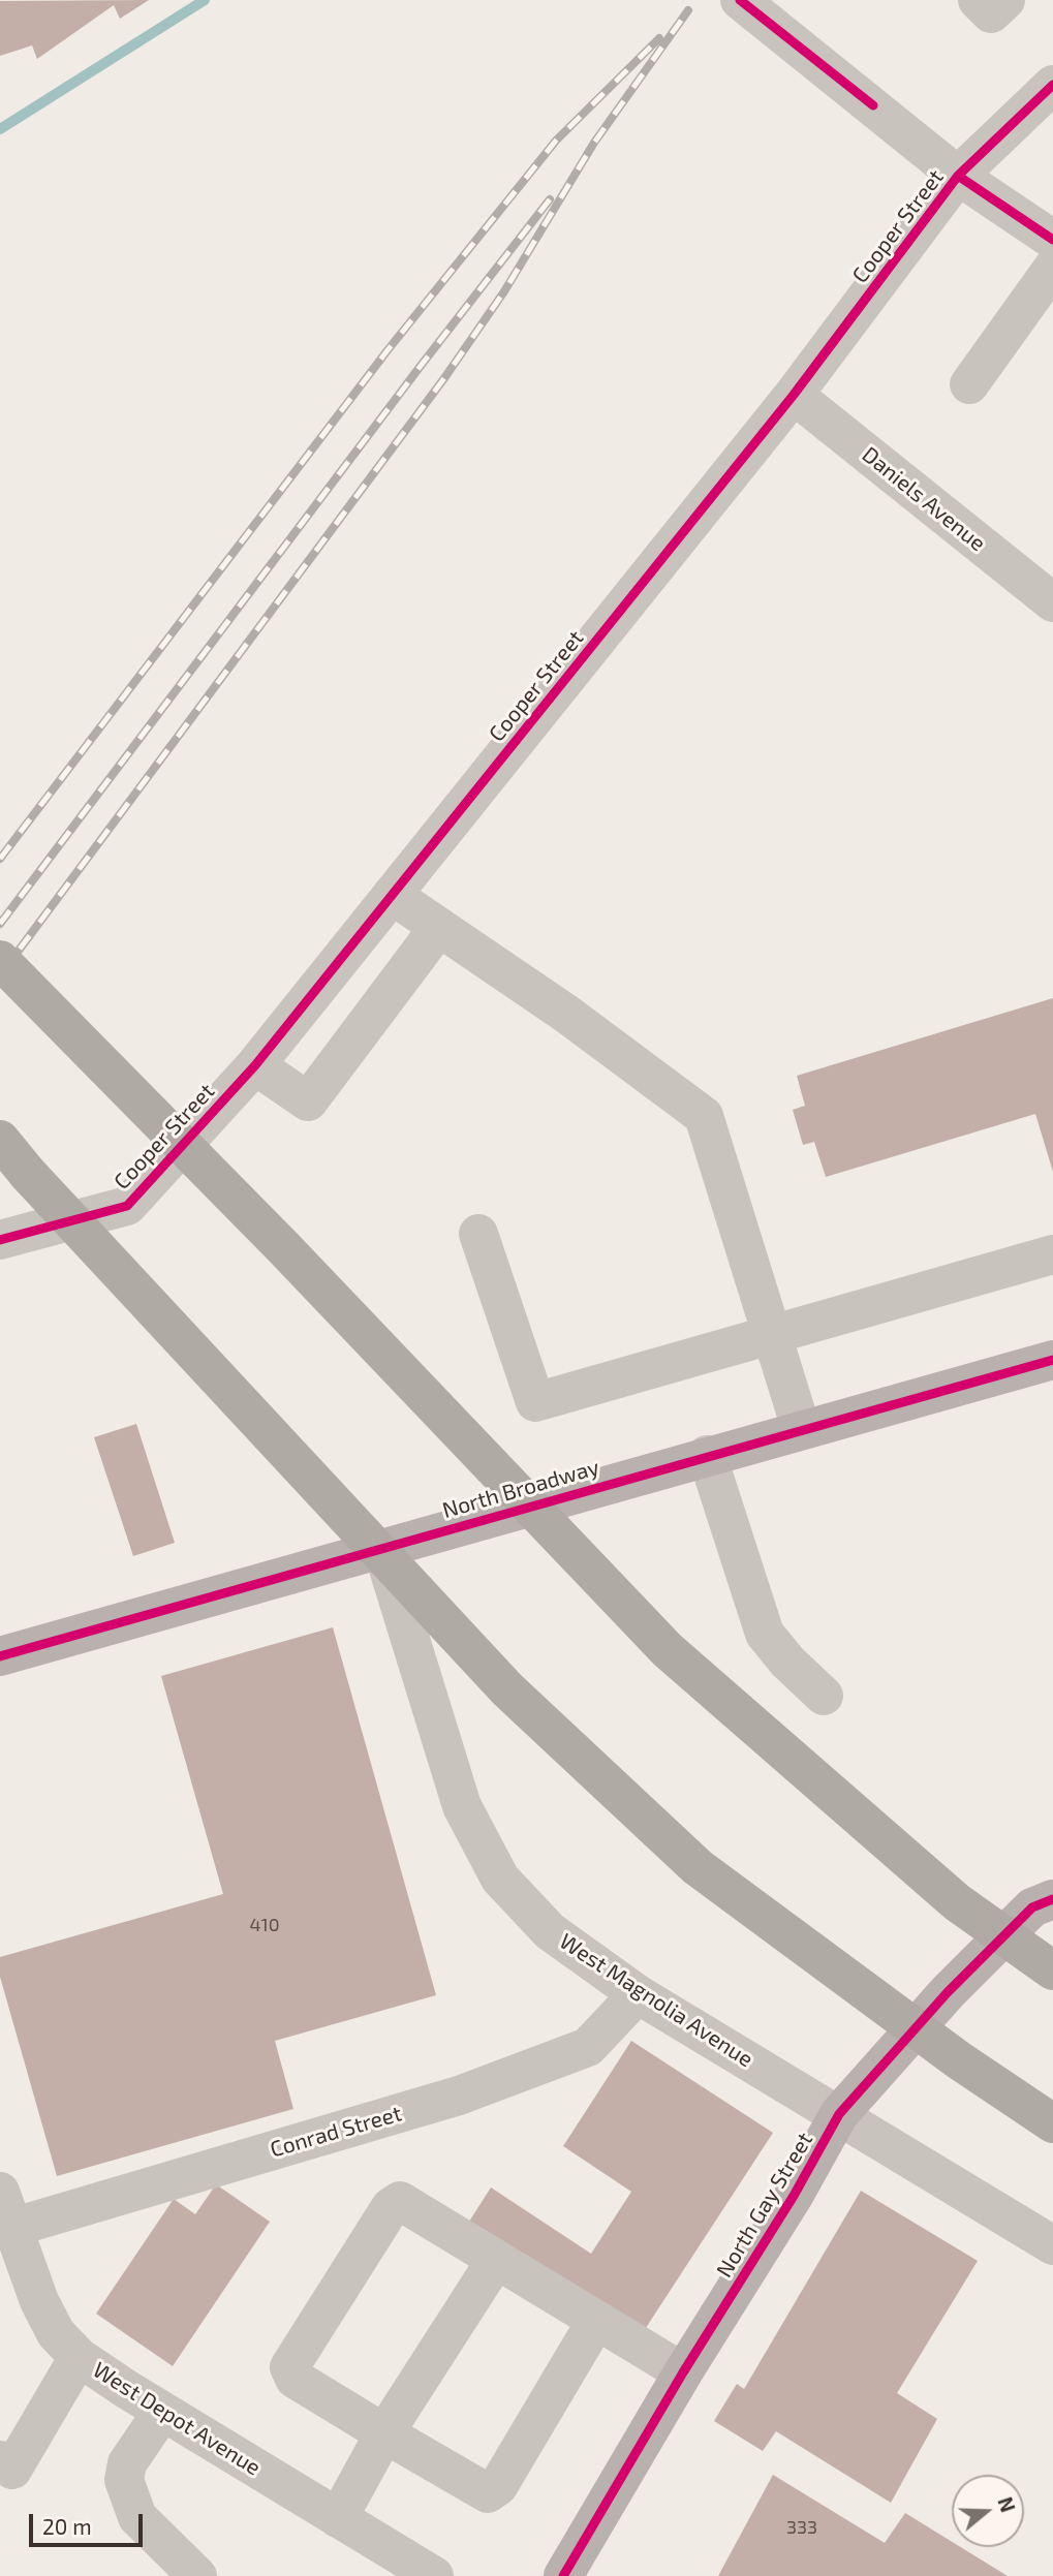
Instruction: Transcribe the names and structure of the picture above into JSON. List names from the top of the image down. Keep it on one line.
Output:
{"streets":{"main road":["North Broadway","North Gay Street"],"street":["Cooper Street","Daniels Avenue","West Magnolia Avenue","Conrad Street","West Depot Avenue"]},"crossings":[["Cooper Street","Daniels Avenue"],["North Broadway","West Magnolia Avenue"],["West Magnolia Avenue","Conrad Street"],["West Magnolia Avenue","North Gay Street"],["Conrad Street","West Depot Avenue"]],"house_numbers":["410","333"],"scale_bar":"20 m","north":"right"}
